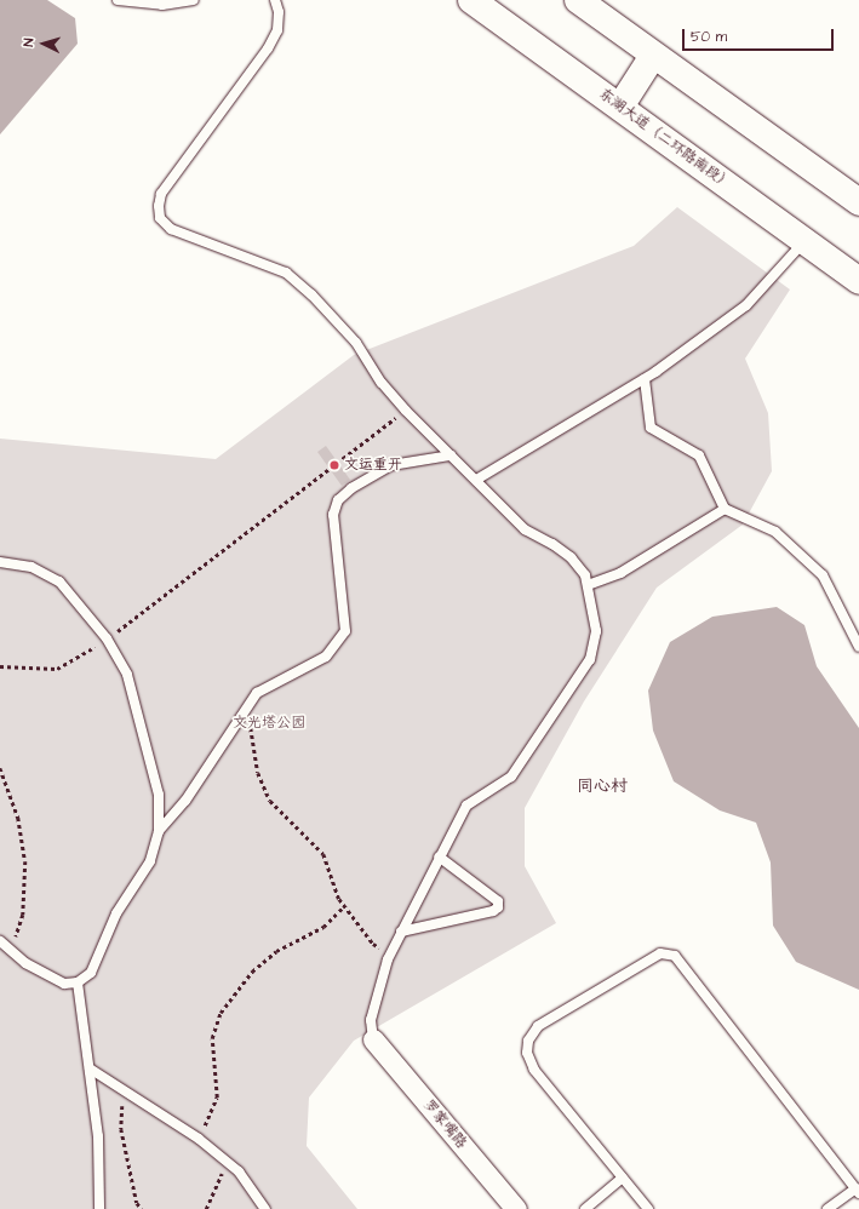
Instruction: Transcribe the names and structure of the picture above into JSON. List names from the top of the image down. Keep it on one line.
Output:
{"streets":{"highway":["东湖大道（二环路南段）"],"street":["罗家嘴路"]},"districts":["同心村"],"parks":["文光塔公园"],"places":["文运重开"],"scale_bar":"50 m","north":"left"}
